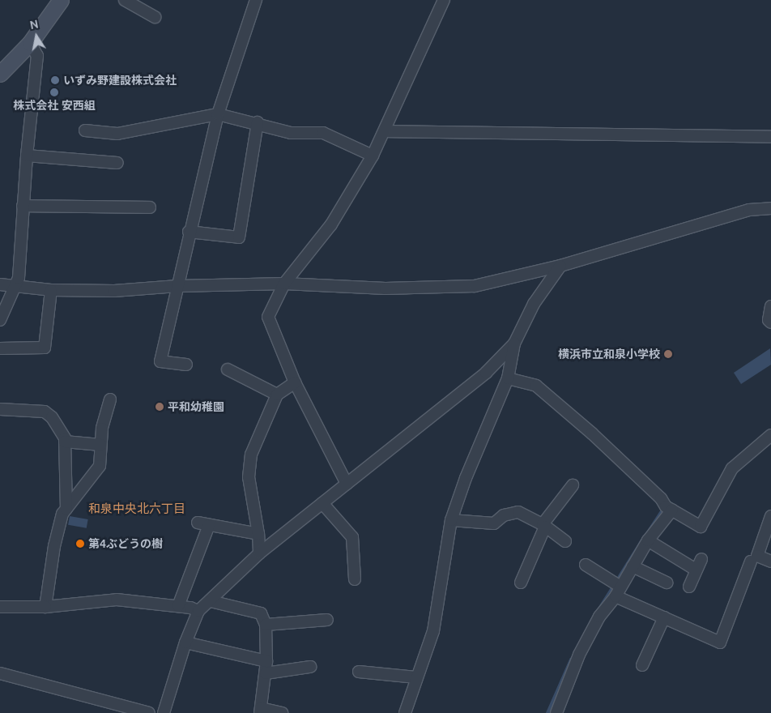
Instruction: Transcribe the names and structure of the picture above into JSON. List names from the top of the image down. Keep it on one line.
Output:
{"districts":["和泉中央北六丁目"],"places":["いずみ野建設株式会社","株式会社 安西組","横浜市立和泉小学校","平和幼稚園","第4ぶどうの樹"],"north":"top"}
